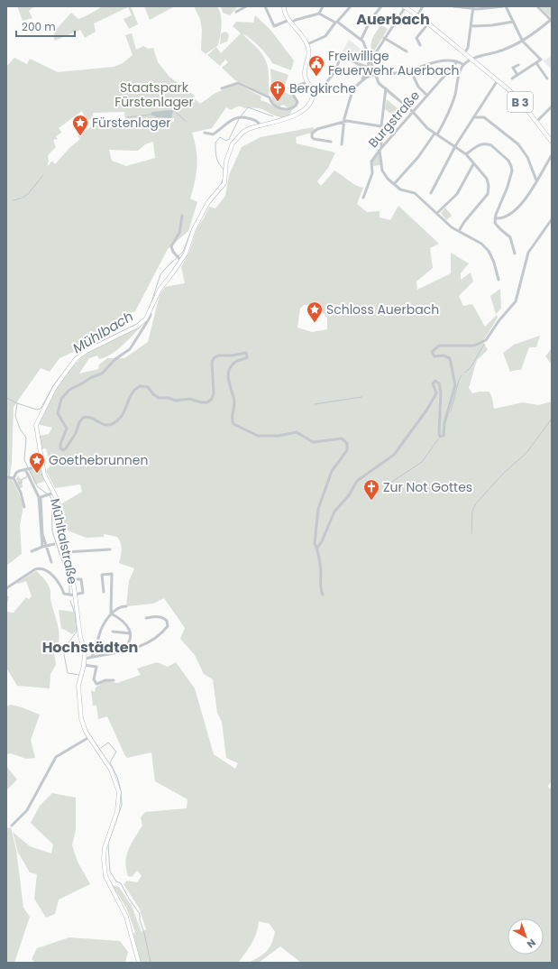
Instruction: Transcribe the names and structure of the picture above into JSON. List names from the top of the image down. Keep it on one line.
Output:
{"streets":{"main road":["B 3","Mühltalstraße"],"street":["Burgstraße"]},"districts":["Auerbach","Hochstädten"],"water":["Mühlbach"],"parks":["Staatspark Fürstenlager"],"places":{"public building":["Freiwillige Feuerwehr Auerbach"],"church":["Bergkirche","Zur Not Gottes"],"place":["Fürstenlager","Schloss Auerbach","Goethebrunnen"]},"scale_bar":"200 m","north":"bottom right"}
